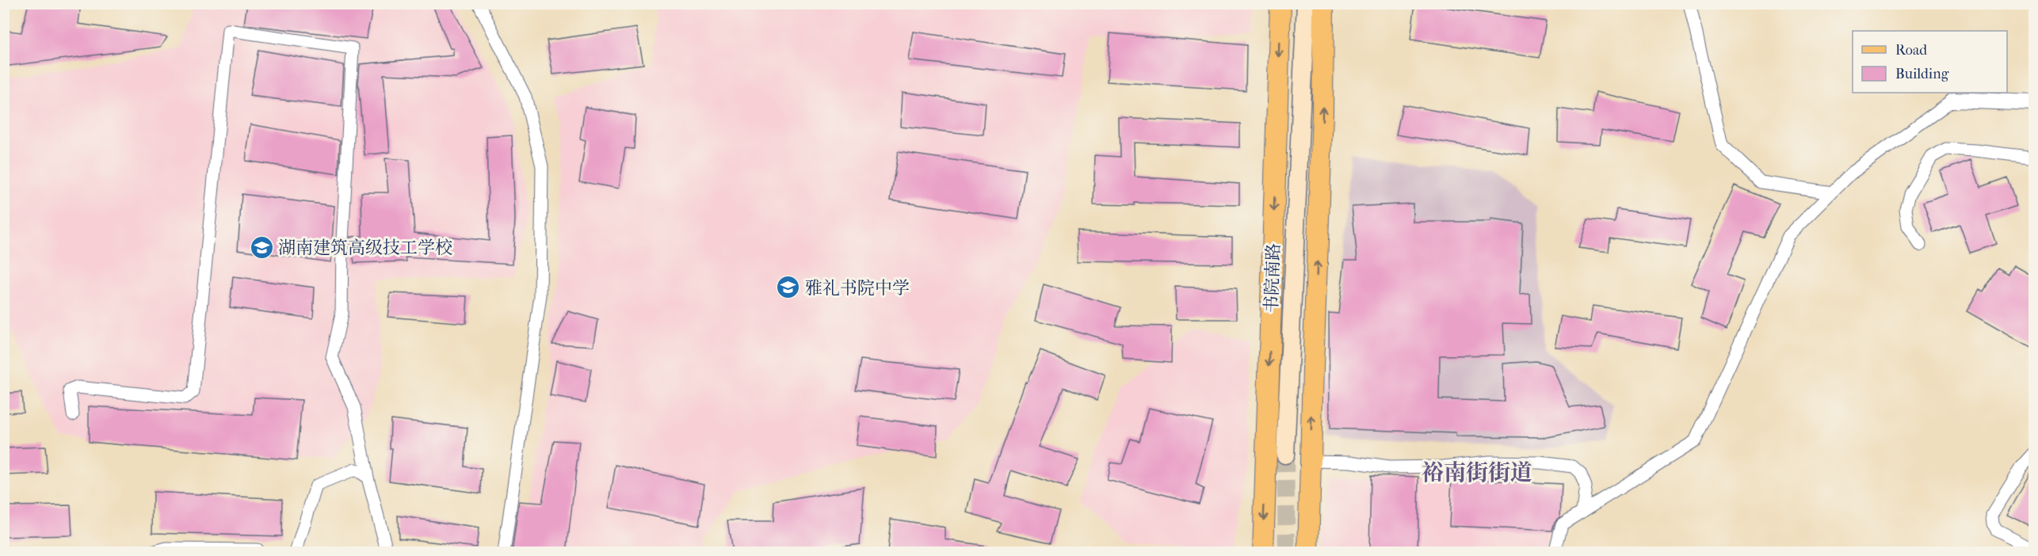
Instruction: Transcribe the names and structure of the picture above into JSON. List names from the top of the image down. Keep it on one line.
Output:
{"streets":{"main road":["书院南路"]},"districts":["裕南街街道"],"places":{"school or university":["湖南建筑高级技工学校","雅礼书院中学"]},"legend":["Road","Building"]}
